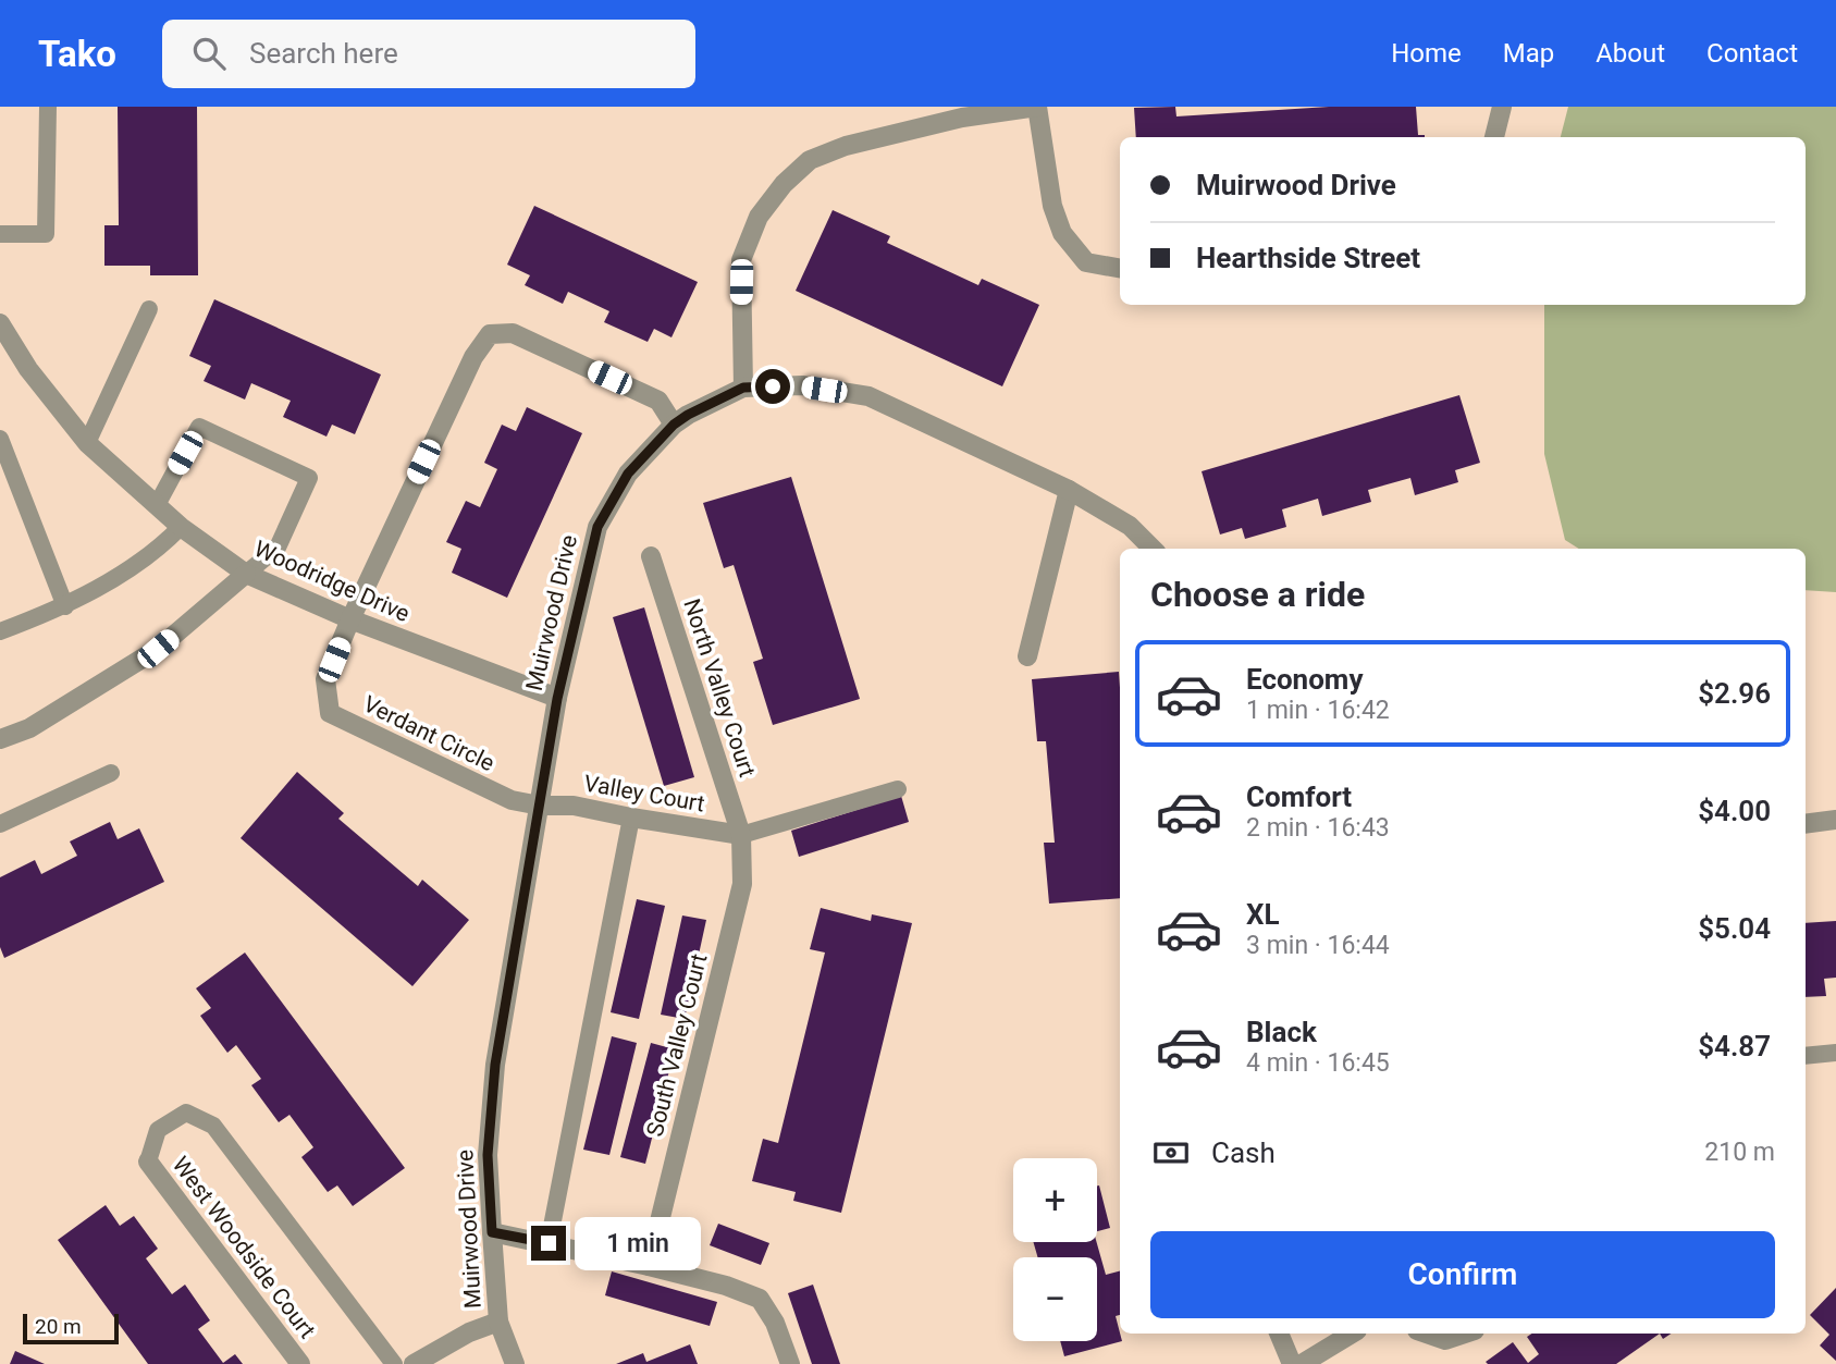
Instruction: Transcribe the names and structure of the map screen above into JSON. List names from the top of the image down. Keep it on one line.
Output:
{"streets":{"street":["Woodridge Drive","Muirwood Drive","North Valley Court","Verdant Circle","Valley Court","South Valley Court","West Woodside Court"]},"crossings":[["Woodridge Drive","Muirwood Drive"],["Woodridge Drive","Verdant Circle"],["Muirwood Drive","Verdant Circle"],["Muirwood Drive","Valley Court"],["North Valley Court","Valley Court"],["North Valley Court","South Valley Court"],["Verdant Circle","Valley Court"],["Valley Court","South Valley Court"]],"scale_bar":"20 m","page":{"header":"Tako","search":"Search here","nav":["Home","Map","About","Contact"],"banner":["Muirwood Drive","Hearthside Street"],"heading":"Choose a ride","list":[{"name":"Economy","note":"1 min · 16:42","value":"$2.96"},{"name":"Comfort","note":"2 min · 16:43","value":"$4.00"},{"name":"XL","note":"3 min · 16:44","value":"$5.04"},{"name":"Black","note":"4 min · 16:45","value":"$4.87"}],"pay":["Cash","210 m"],"map_buttons":["+","−"],"buttons":"Confirm","bubble":"1 min","scale":"20 m"}}
